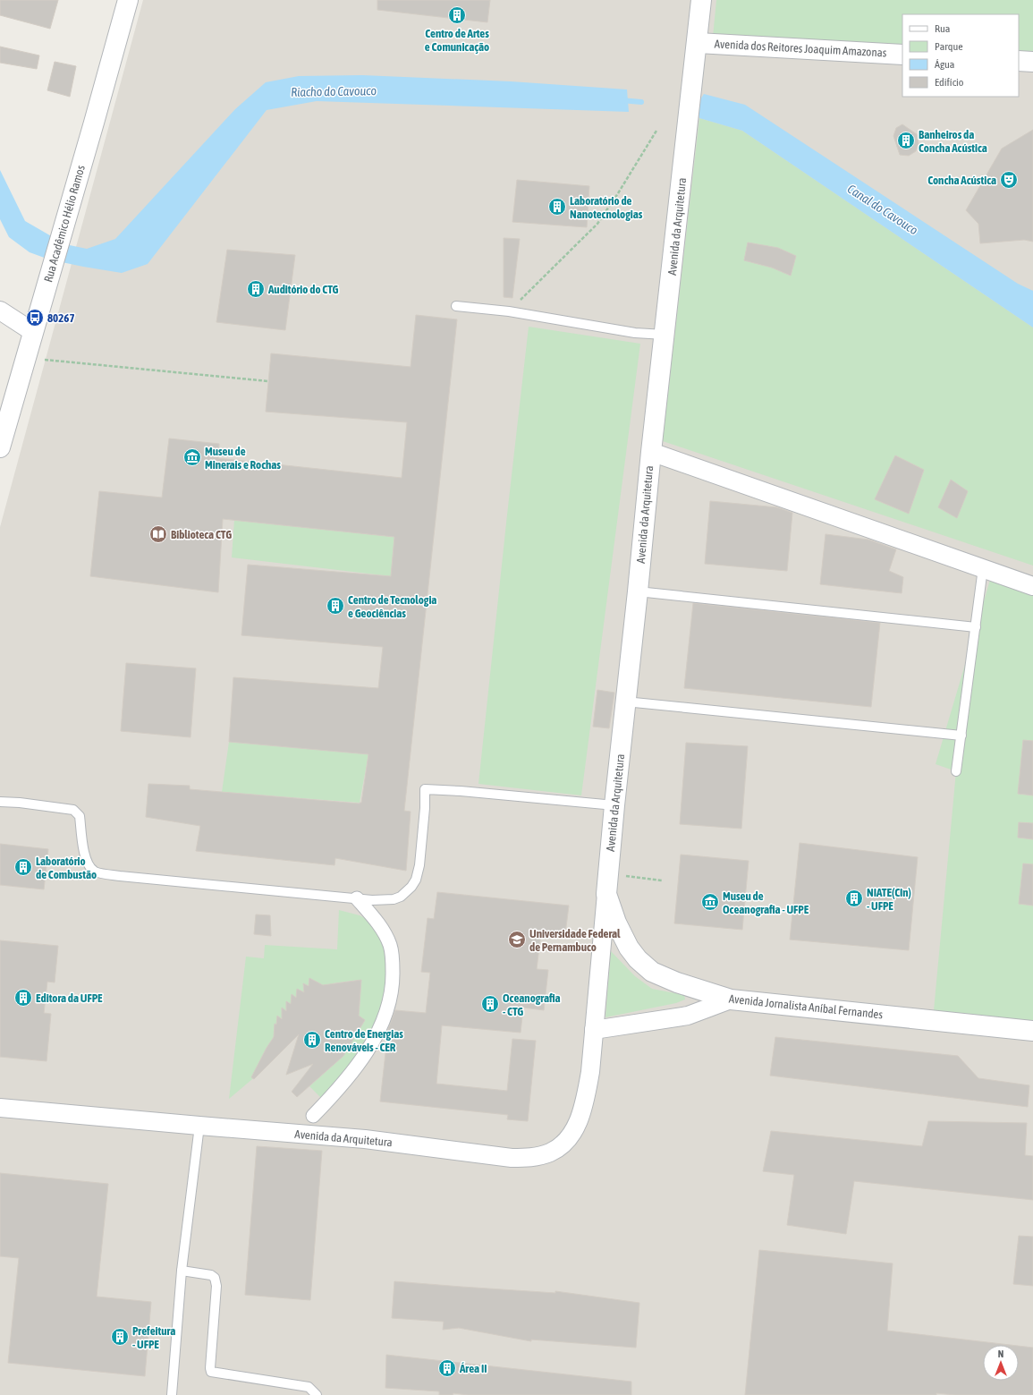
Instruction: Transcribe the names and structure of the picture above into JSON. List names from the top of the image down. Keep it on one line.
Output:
{"streets":{"street":["Avenida dos Reitores Joaquim Amazonas","Rua Acadêmico Hélio Ramos","Avenida da Arquitetura","Avenida Jornalista Aníbal Fernandes"]},"crossings":[["Avenida dos Reitores Joaquim Amazonas","Avenida da Arquitetura"],["Avenida da Arquitetura","Avenida Jornalista Aníbal Fernandes"]],"water":["Riacho do Cavouco","Canal do Cavouco"],"places":{"building":["Centro de Artes e Comunicação","Banheiros da Concha Acústica","Laboratório de Nanotecnologias","Auditório do CTG","Centro de Tecnologia e Geociências","Laboratório de Combustão","NIATE(CIn) - UFPE","Editora da UFPE","Oceanografia - CTG","Centro de Energias Renováveis - CER","Prefeitura - UFPE","Área II"],"theatre":["Concha Acústica"],"bus stop":["80267"],"museum":["Museu de Minerais e Rochas","Museu de Oceanografia - UFPE"],"library":["Biblioteca CTG"],"school or university":["Universidade Federal de Pernambuco"]},"legend":["Rua","Parque","Água","Edifício"],"north":"top"}
